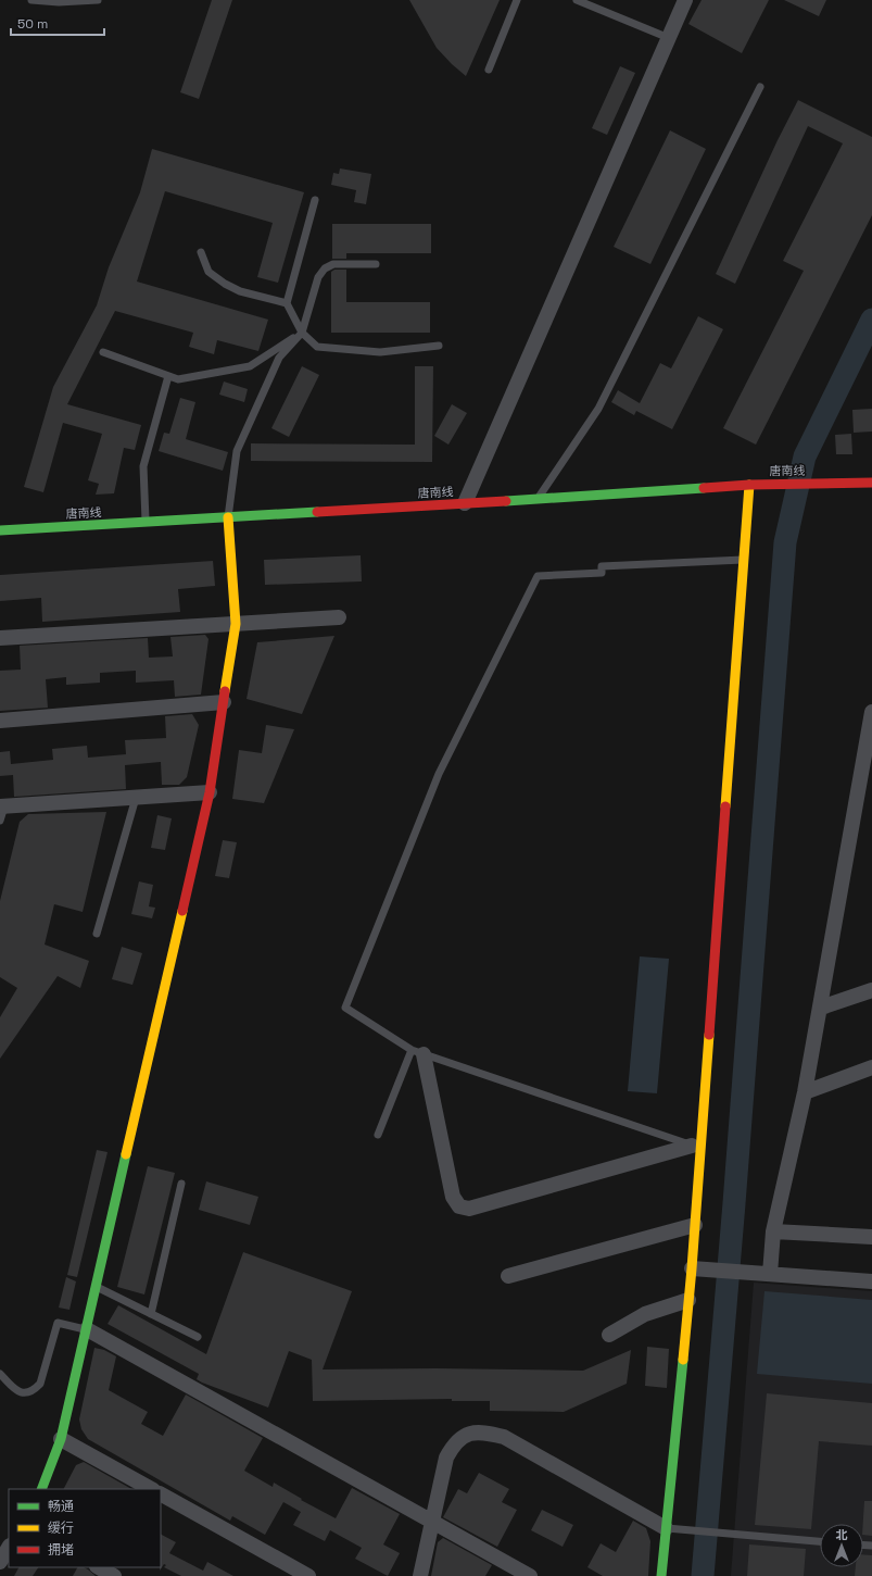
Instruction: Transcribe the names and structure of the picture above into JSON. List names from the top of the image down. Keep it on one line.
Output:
{"streets":{"street":["唐南线"]},"legend":["畅通","缓行","拥堵"],"scale_bar":"50 m","north":"top"}
